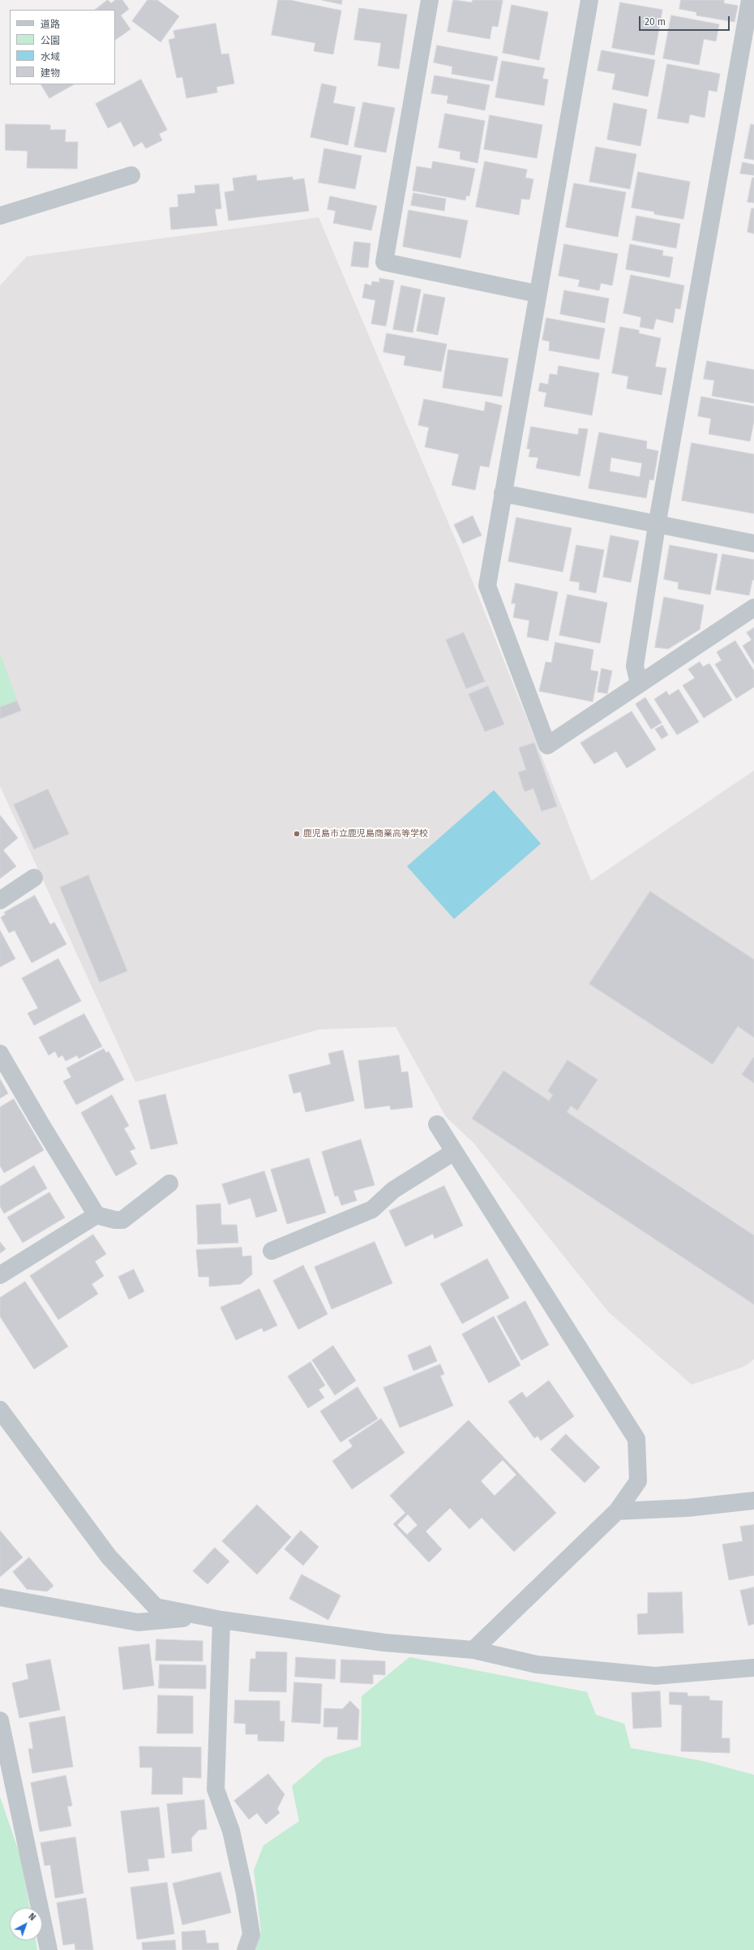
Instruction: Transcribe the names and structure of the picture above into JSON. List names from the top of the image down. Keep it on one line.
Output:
{"places":["鹿児島市立鹿児島商業高等学校"],"legend":["道路","公園","水域","建物"],"scale_bar":"20 m","north":"top right"}
